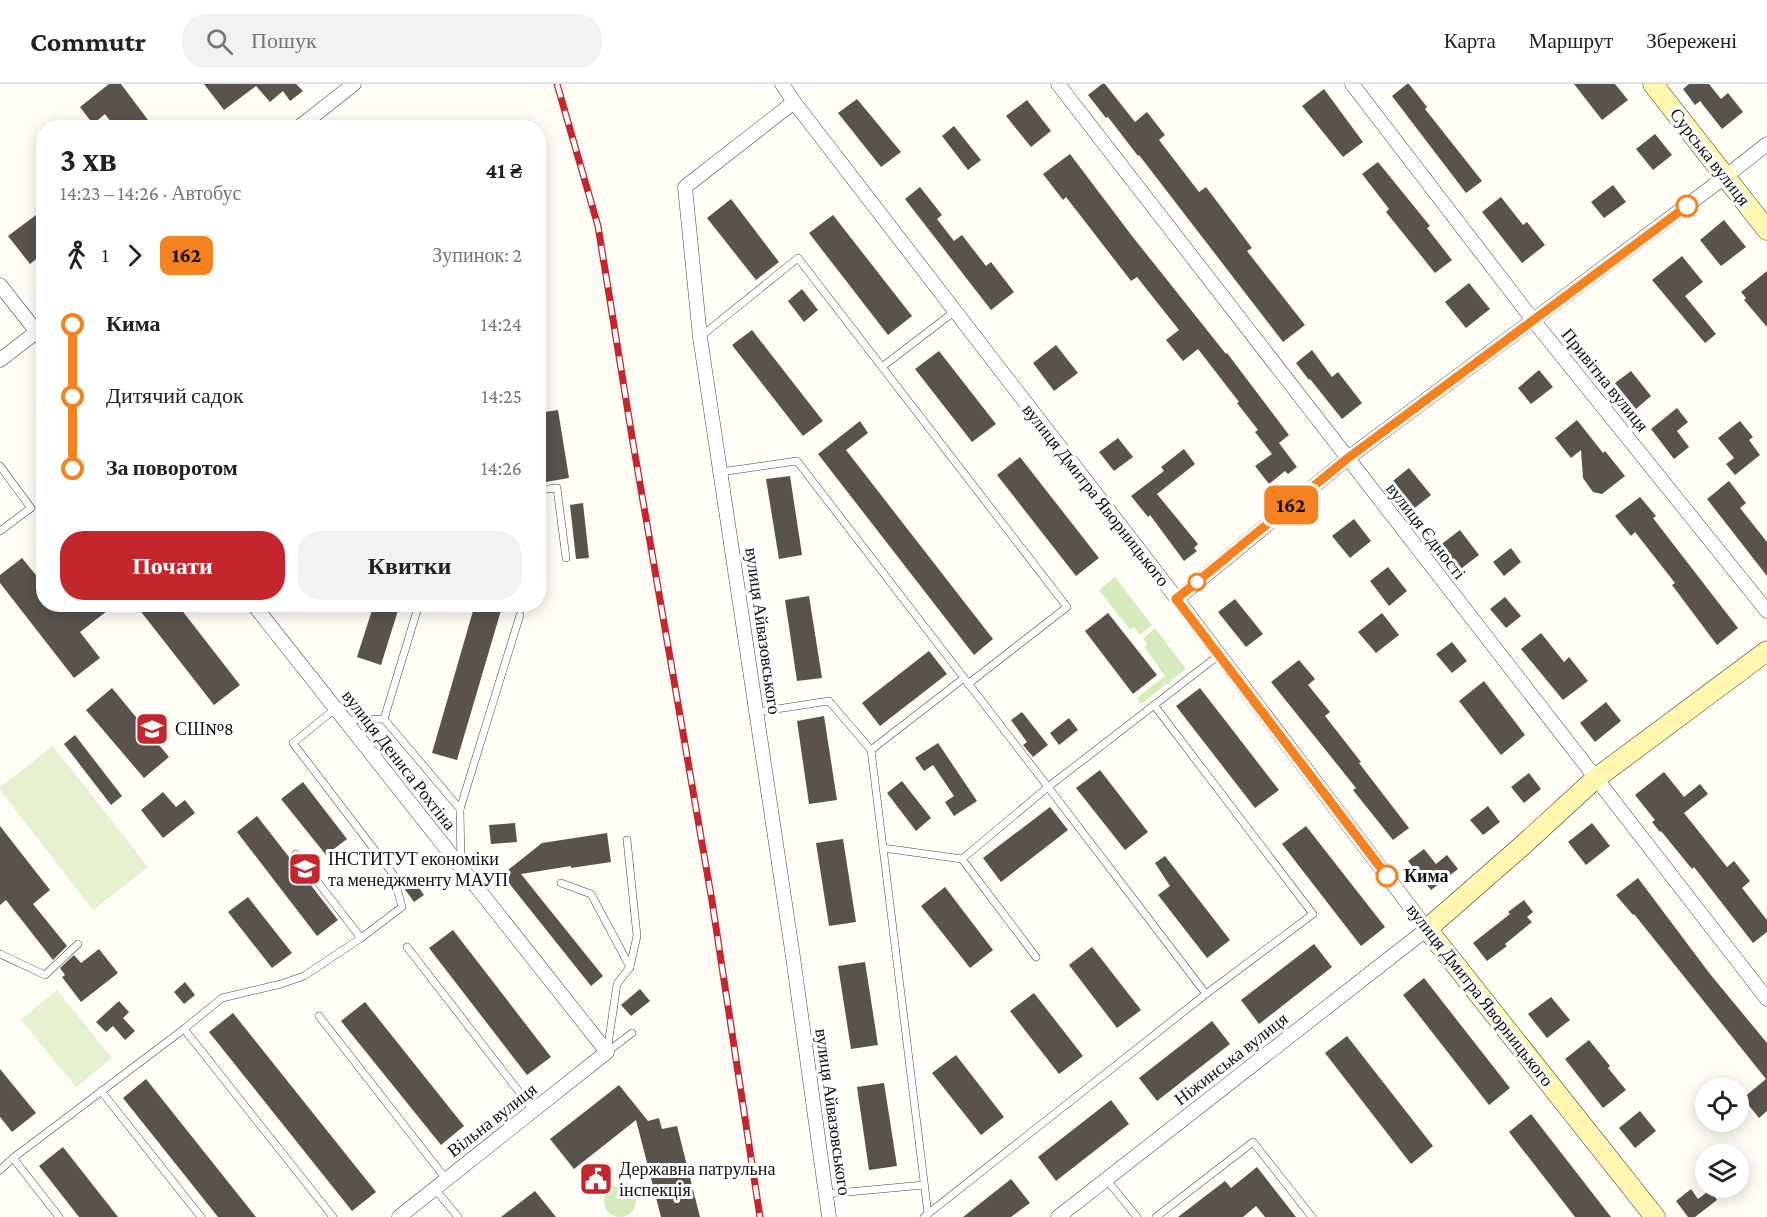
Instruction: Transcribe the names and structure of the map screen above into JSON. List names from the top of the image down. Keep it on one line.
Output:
{"streets":{"street":["Сурська вулиця","Привітна вулиця","вулиця Дмитра Яворницького","вулиця Єдності","вулиця Айвазовського","вулиця Дениса Рохтіна","Ніжинська вулиця","Вільна вулиця"]},"crossings":[["вулиця Дмитра Яворницького","вулиця Айвазовського"],["вулиця Дмитра Яворницького","Ніжинська вулиця"],["вулиця Дениса Рохтіна","Вільна вулиця"]],"places":{"school or university":["СШ№8","ІНСТИТУТ економіки та менеджменту МАУП"],"other":["Кима"],"public building":["Державна патрульна інспекція"]},"lines":["bus line 162"],"page":{"header":"Commutr","search":"Пошук","nav":["Карта","Маршрут","Збережені"],"on_map":"162","heading":["3 хв","14:23 – 14:26 · Автобус","41 ₴"],"legs":["1","162","Зупинок: 2"],"list":[{"name":"Кима","value":"14:24"},{"name":"Дитячий садок","value":"14:25"},{"name":"За поворотом","value":"14:26"}],"buttons":["Почати","Квитки"]}}
